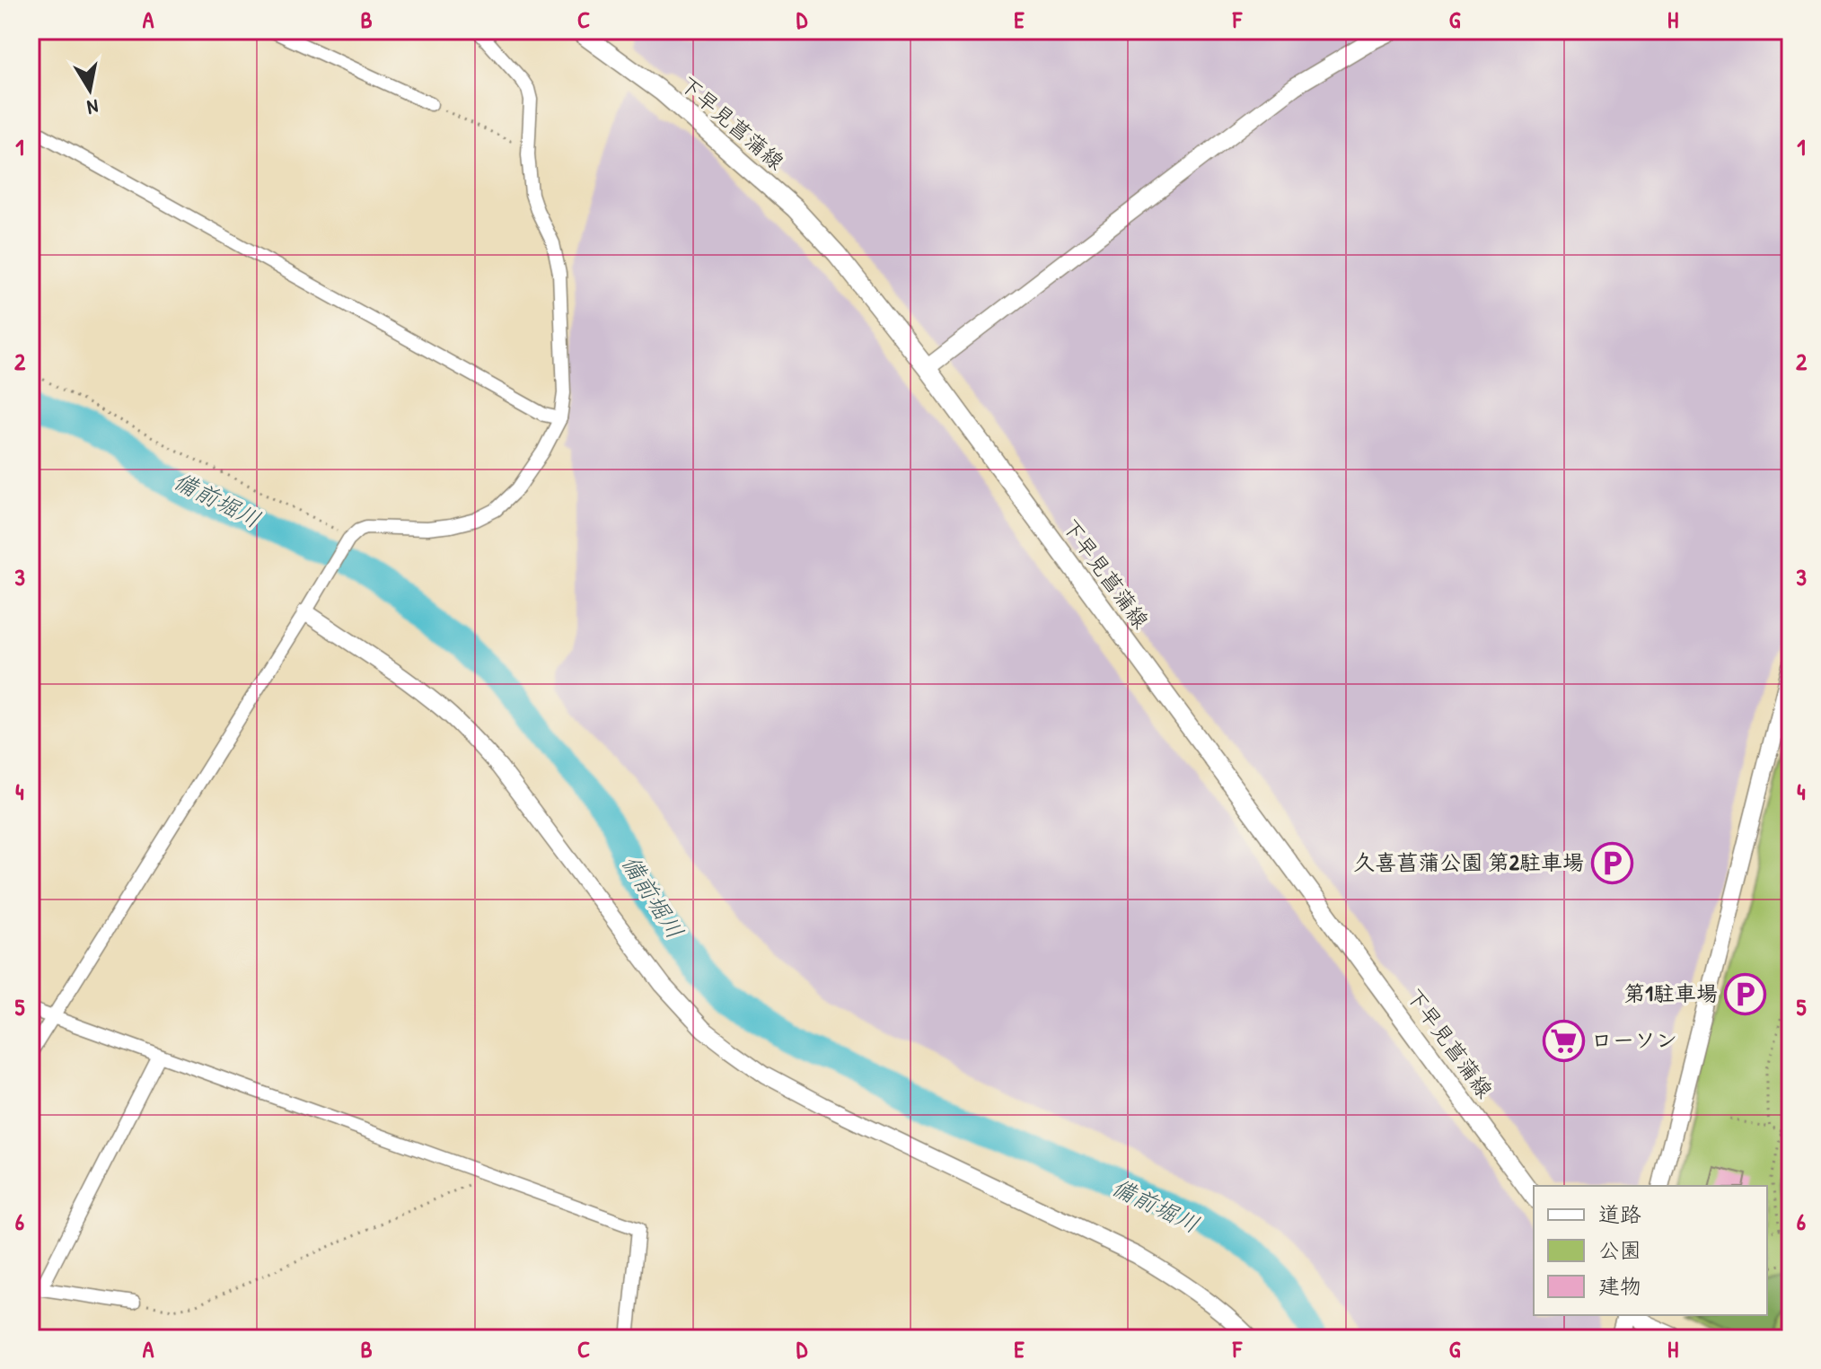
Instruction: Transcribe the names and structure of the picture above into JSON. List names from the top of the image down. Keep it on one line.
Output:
{"streets":{"main road":["下早見菖蒲線"]},"water":["備前堀川"],"places":{"parking":["久喜菖蒲公園 第2駐車場","第1駐車場"],"supermarket":["ローソン"]},"legend":["道路","公園","建物"],"north":"bottom","grid":{"columns":["A","B","C","D","E","F","G","H"],"rows":["1","2","3","4","5","6"]}}
